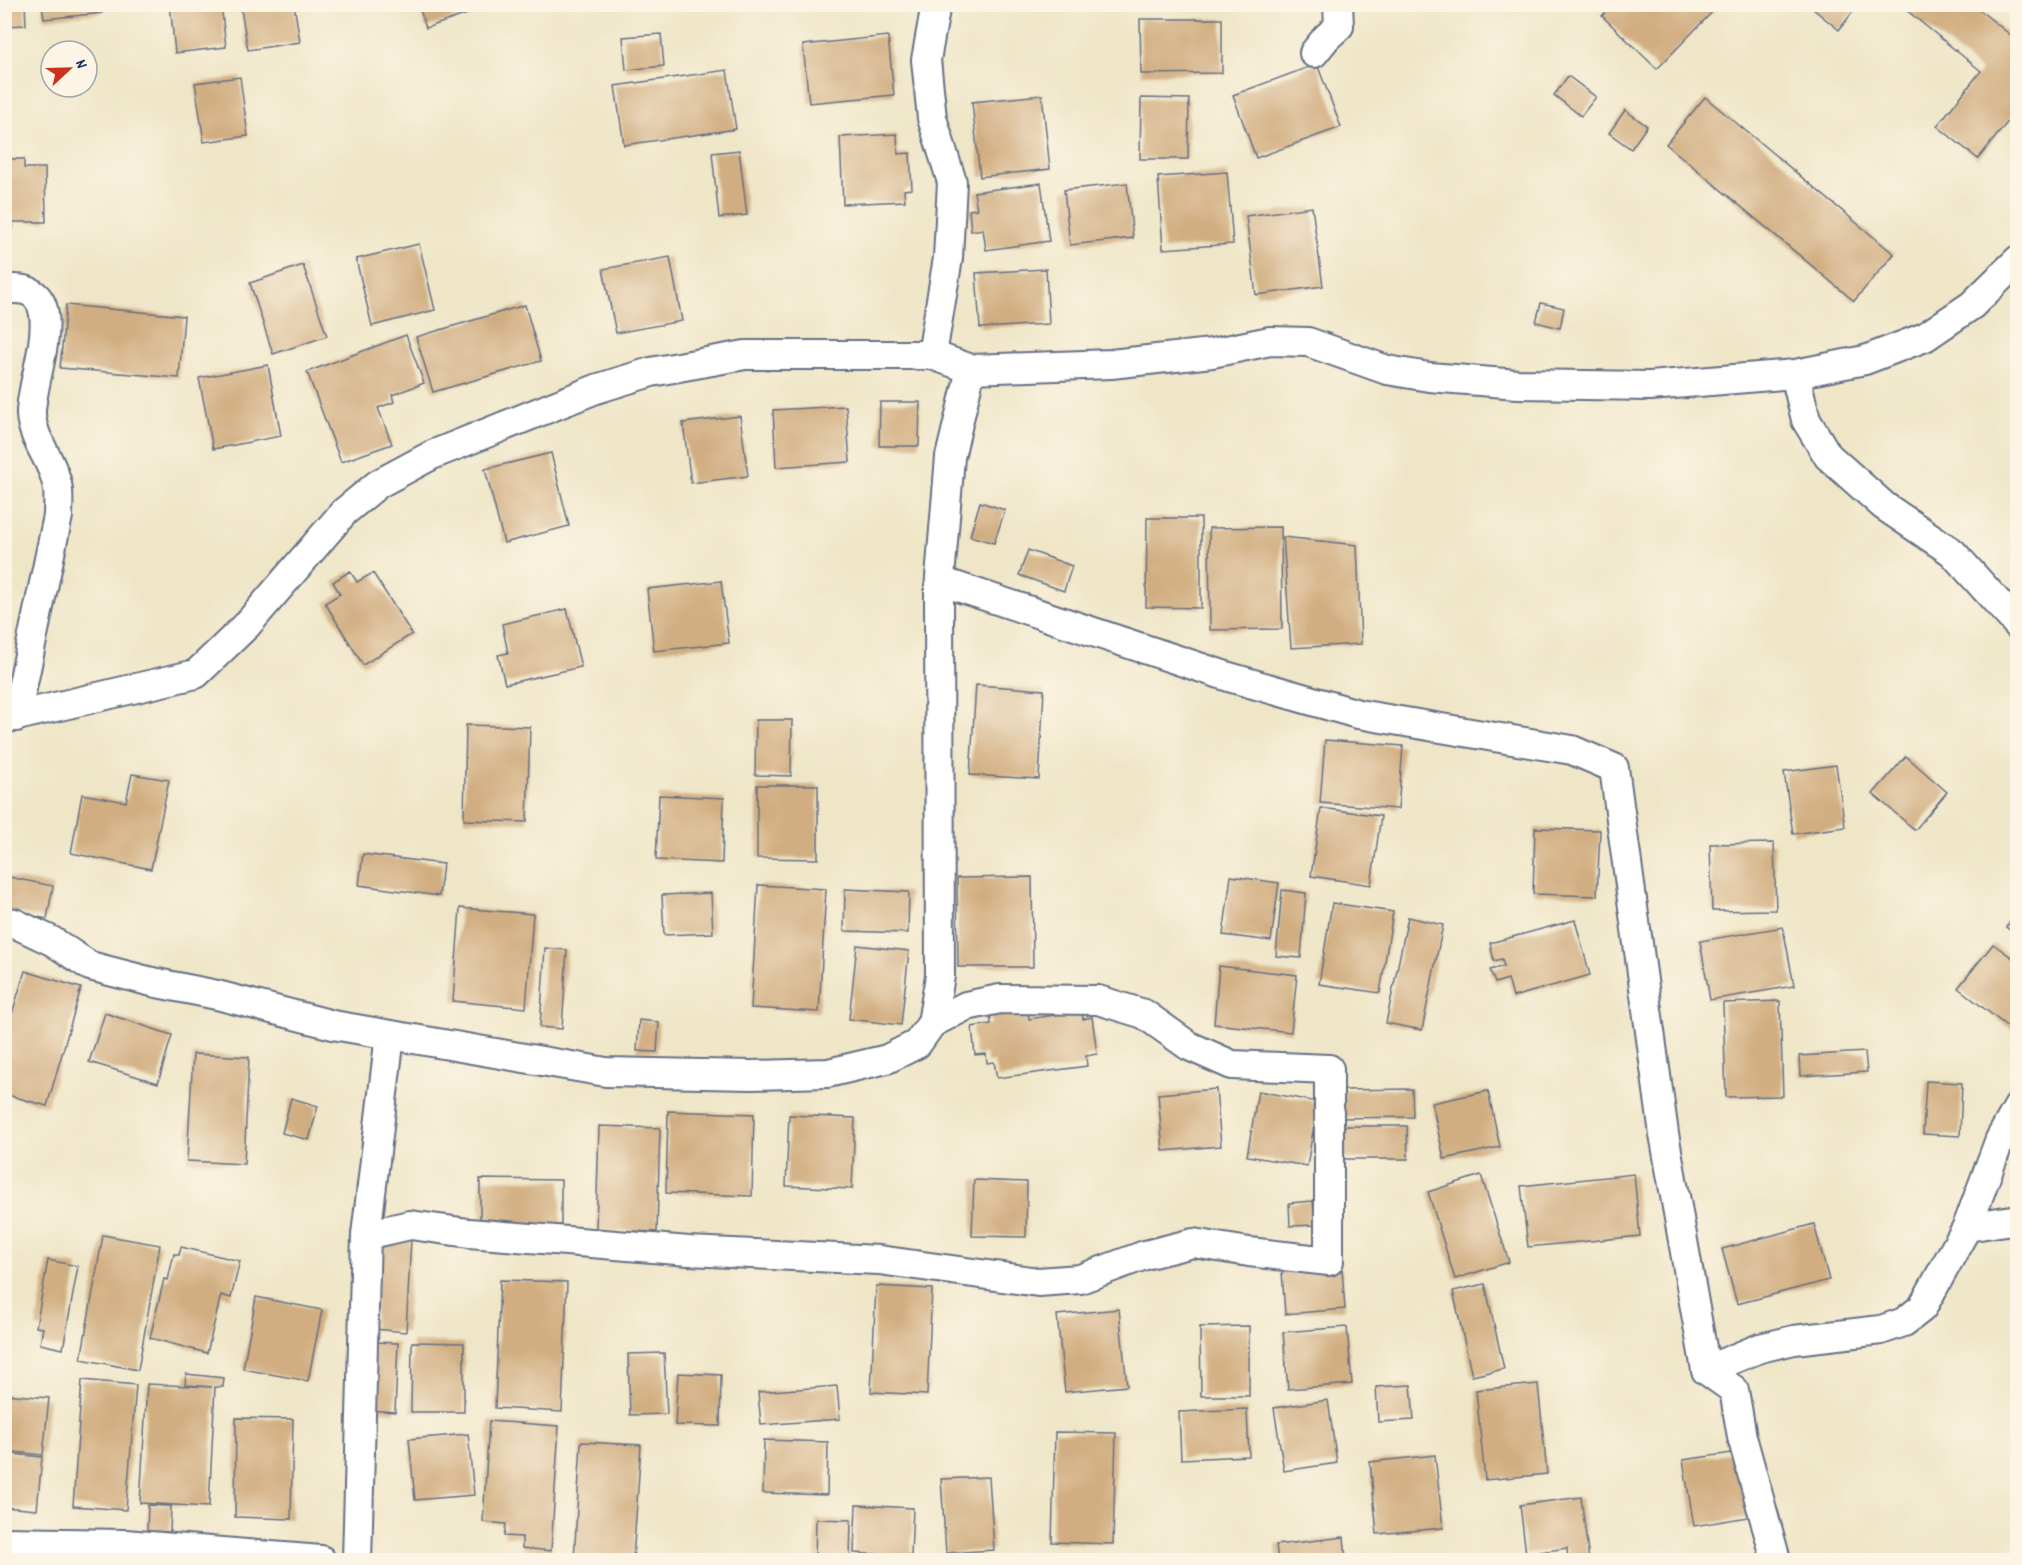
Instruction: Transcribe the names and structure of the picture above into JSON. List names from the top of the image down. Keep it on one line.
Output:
{"north":"right"}
